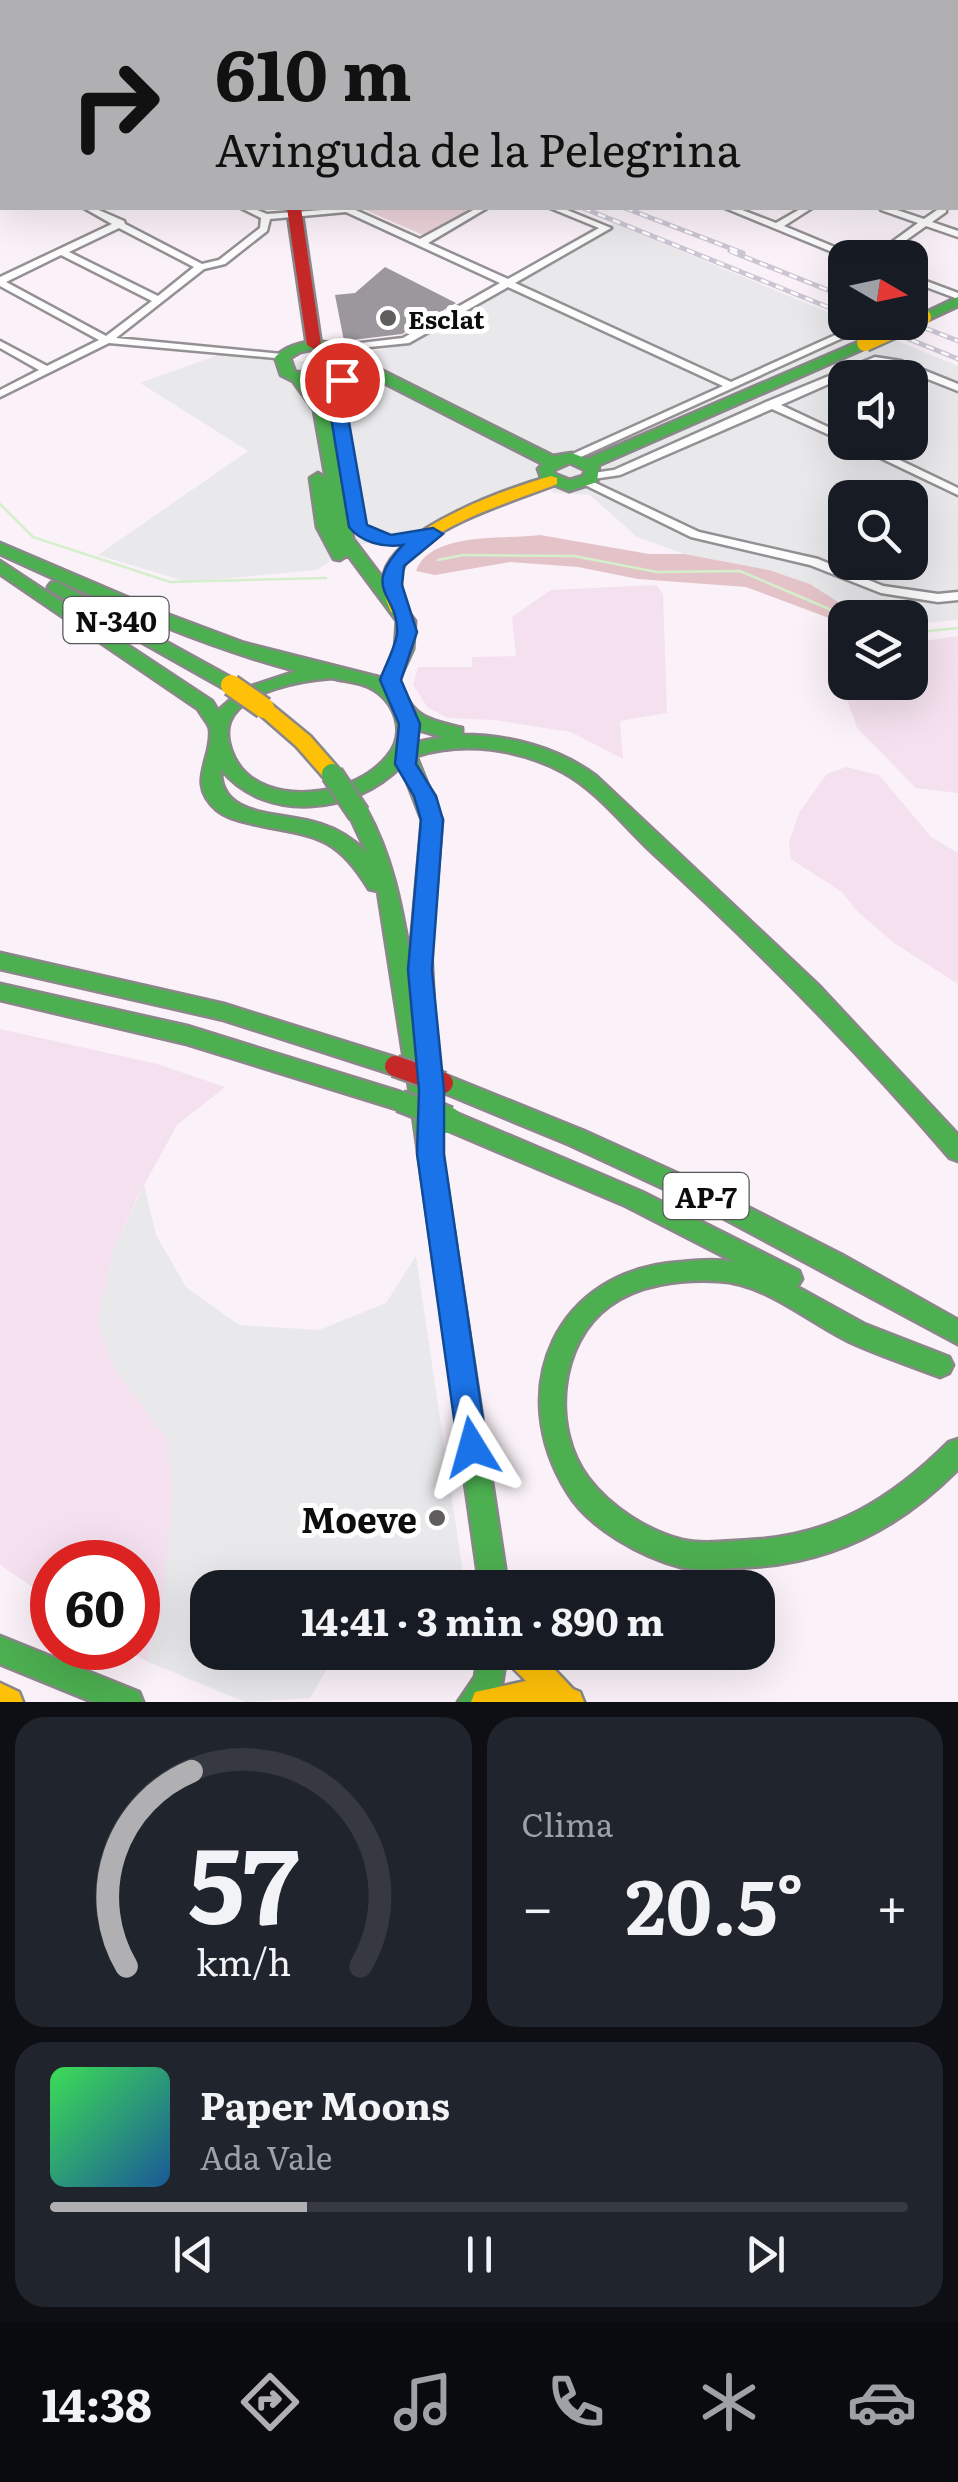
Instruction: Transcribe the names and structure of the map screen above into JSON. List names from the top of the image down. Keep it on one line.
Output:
{"streets":{"main road":["N-340","AP-7"]},"places":["Esclat","Moeve"],"north":"right","page":{"turn":["610 m","Avinguda de la Pelegrina"],"limit":"60","trip":"14:41 · 3 min · 890 m","tile":"Clima","heat":["−","20.5°","+"],"song":["Paper Moons","Ada Vale"],"tabs":"14:38","gauge":["57","km/h"]}}
